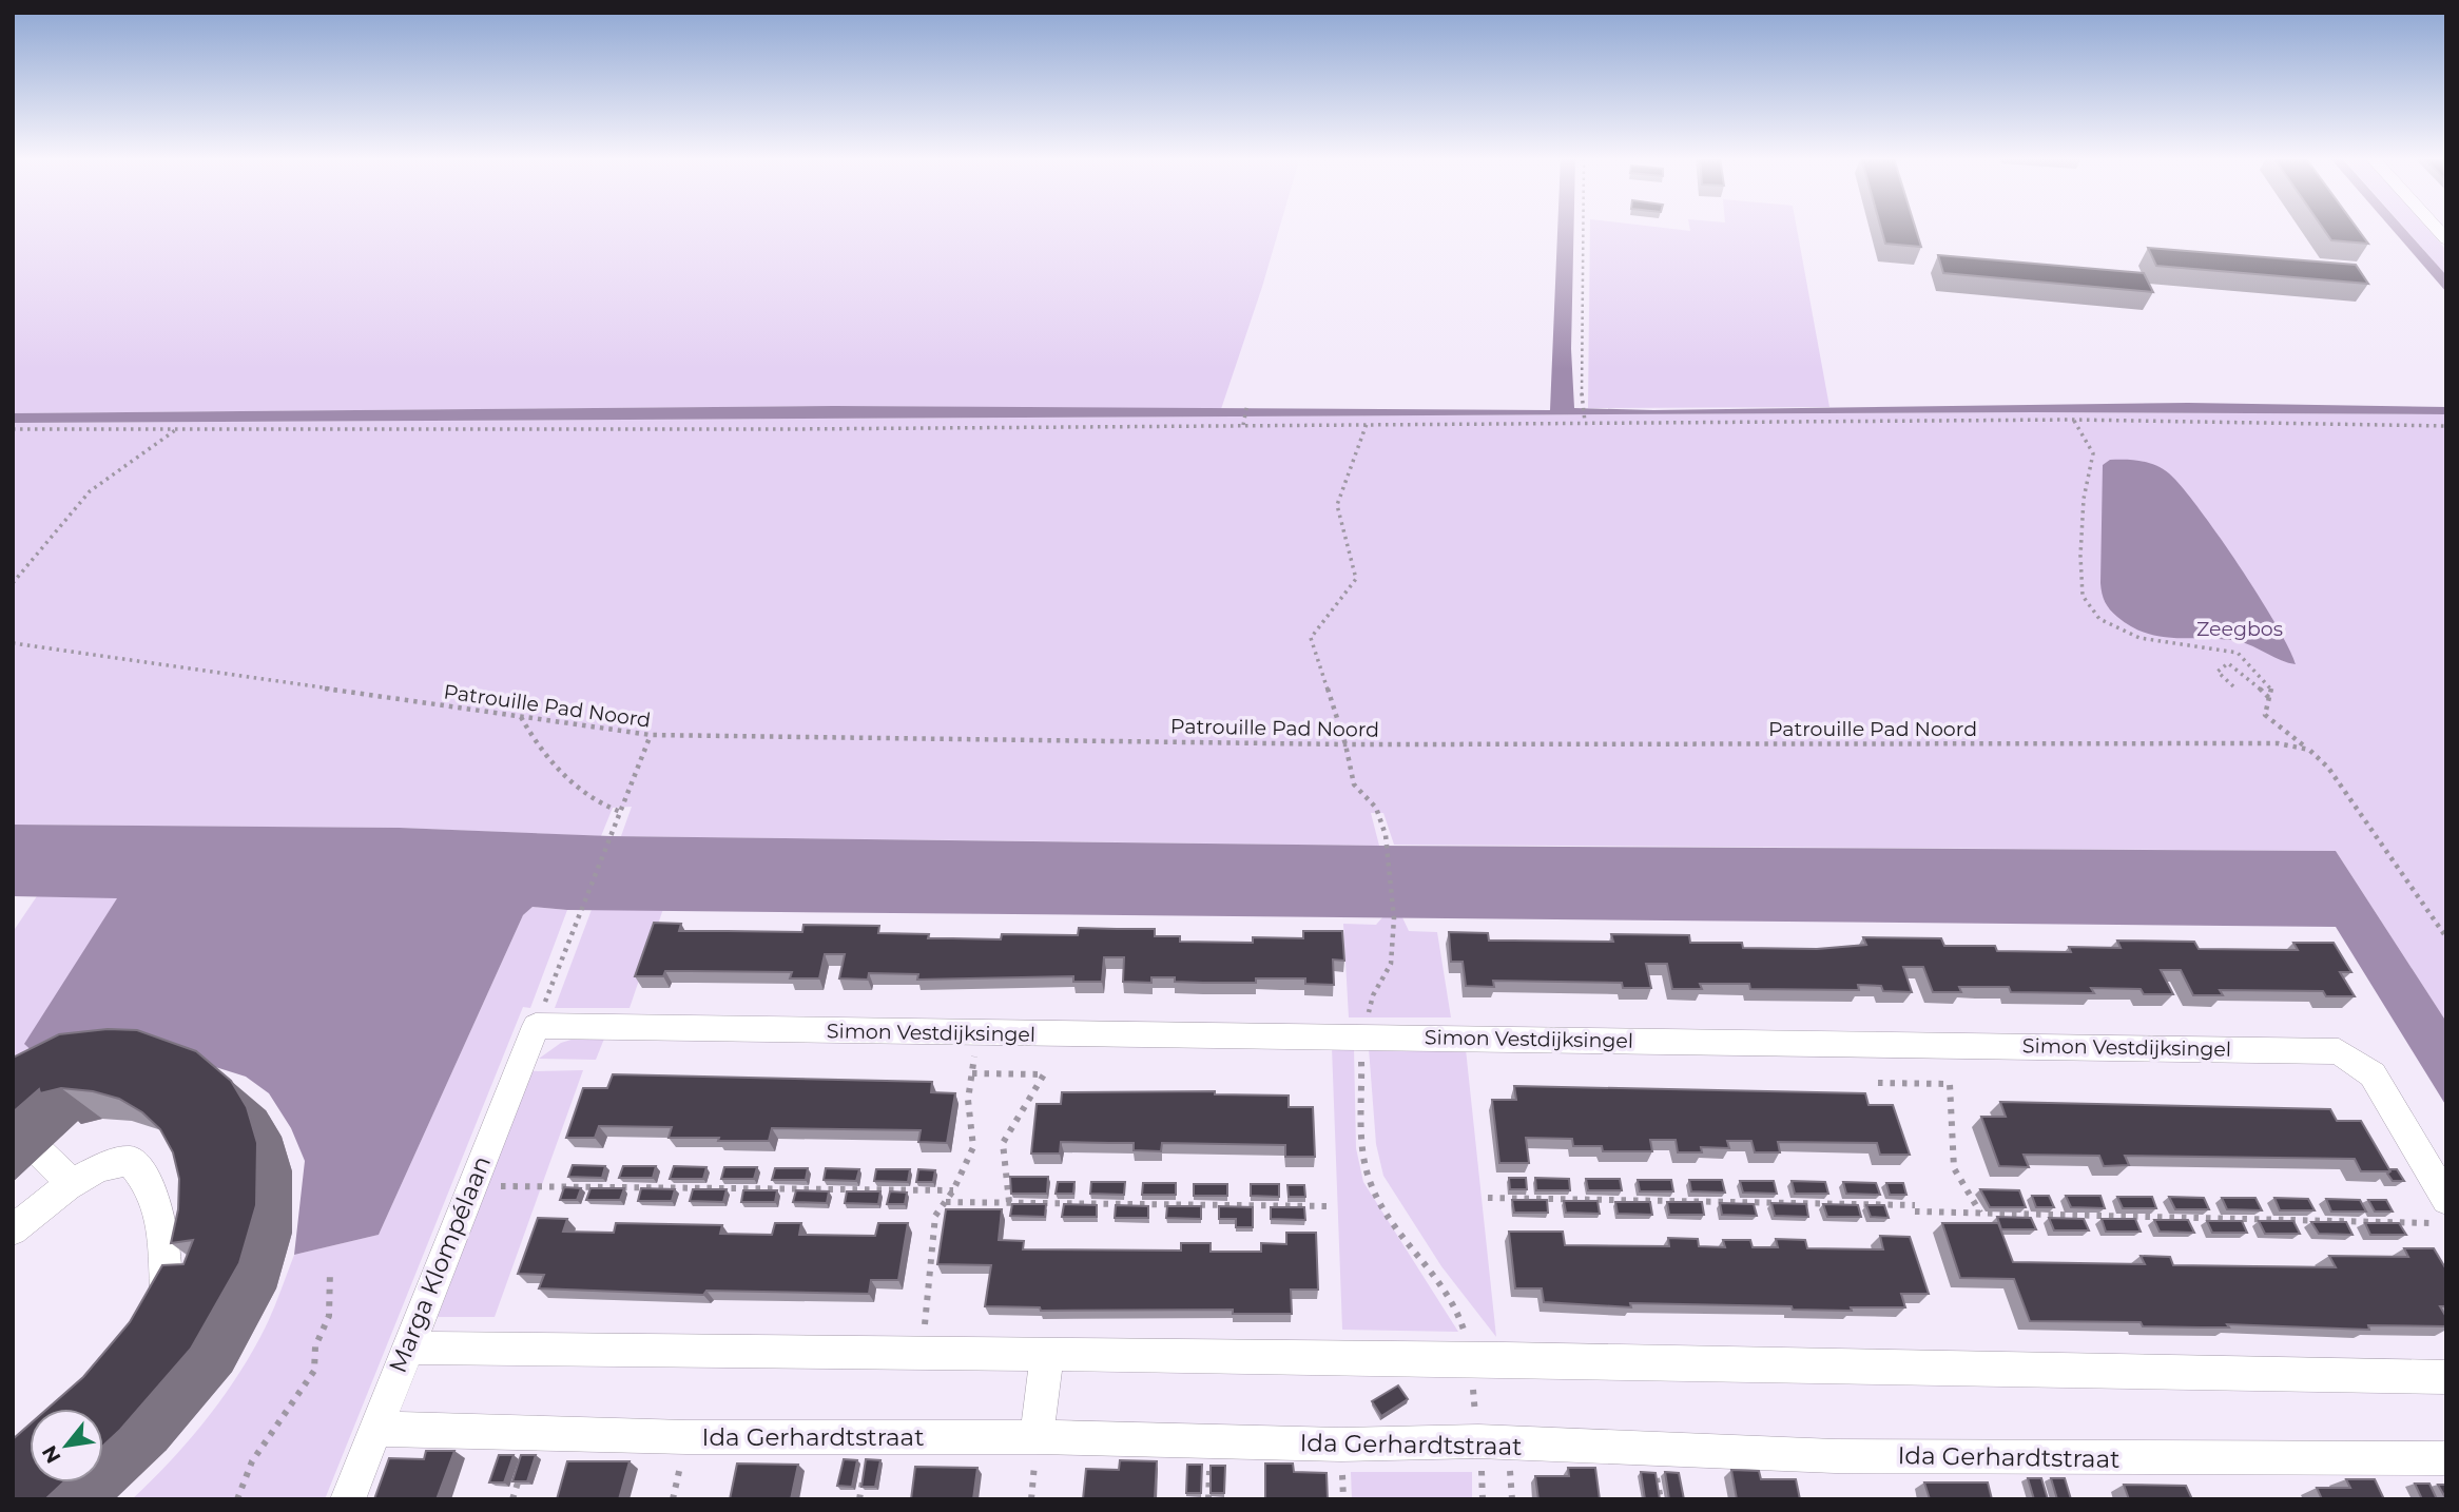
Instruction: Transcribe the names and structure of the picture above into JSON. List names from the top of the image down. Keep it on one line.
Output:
{"streets":{"street":["Simon Vestdijksingel","Marga Klompélaan","Ida Gerhardtstraat"],"path":["Patrouille Pad Noord"]},"crossings":[["Simon Vestdijksingel","Marga Klompélaan"],["Marga Klompélaan","Ida Gerhardtstraat"]],"parks":["Zeegbos"],"north":"bottom left"}
